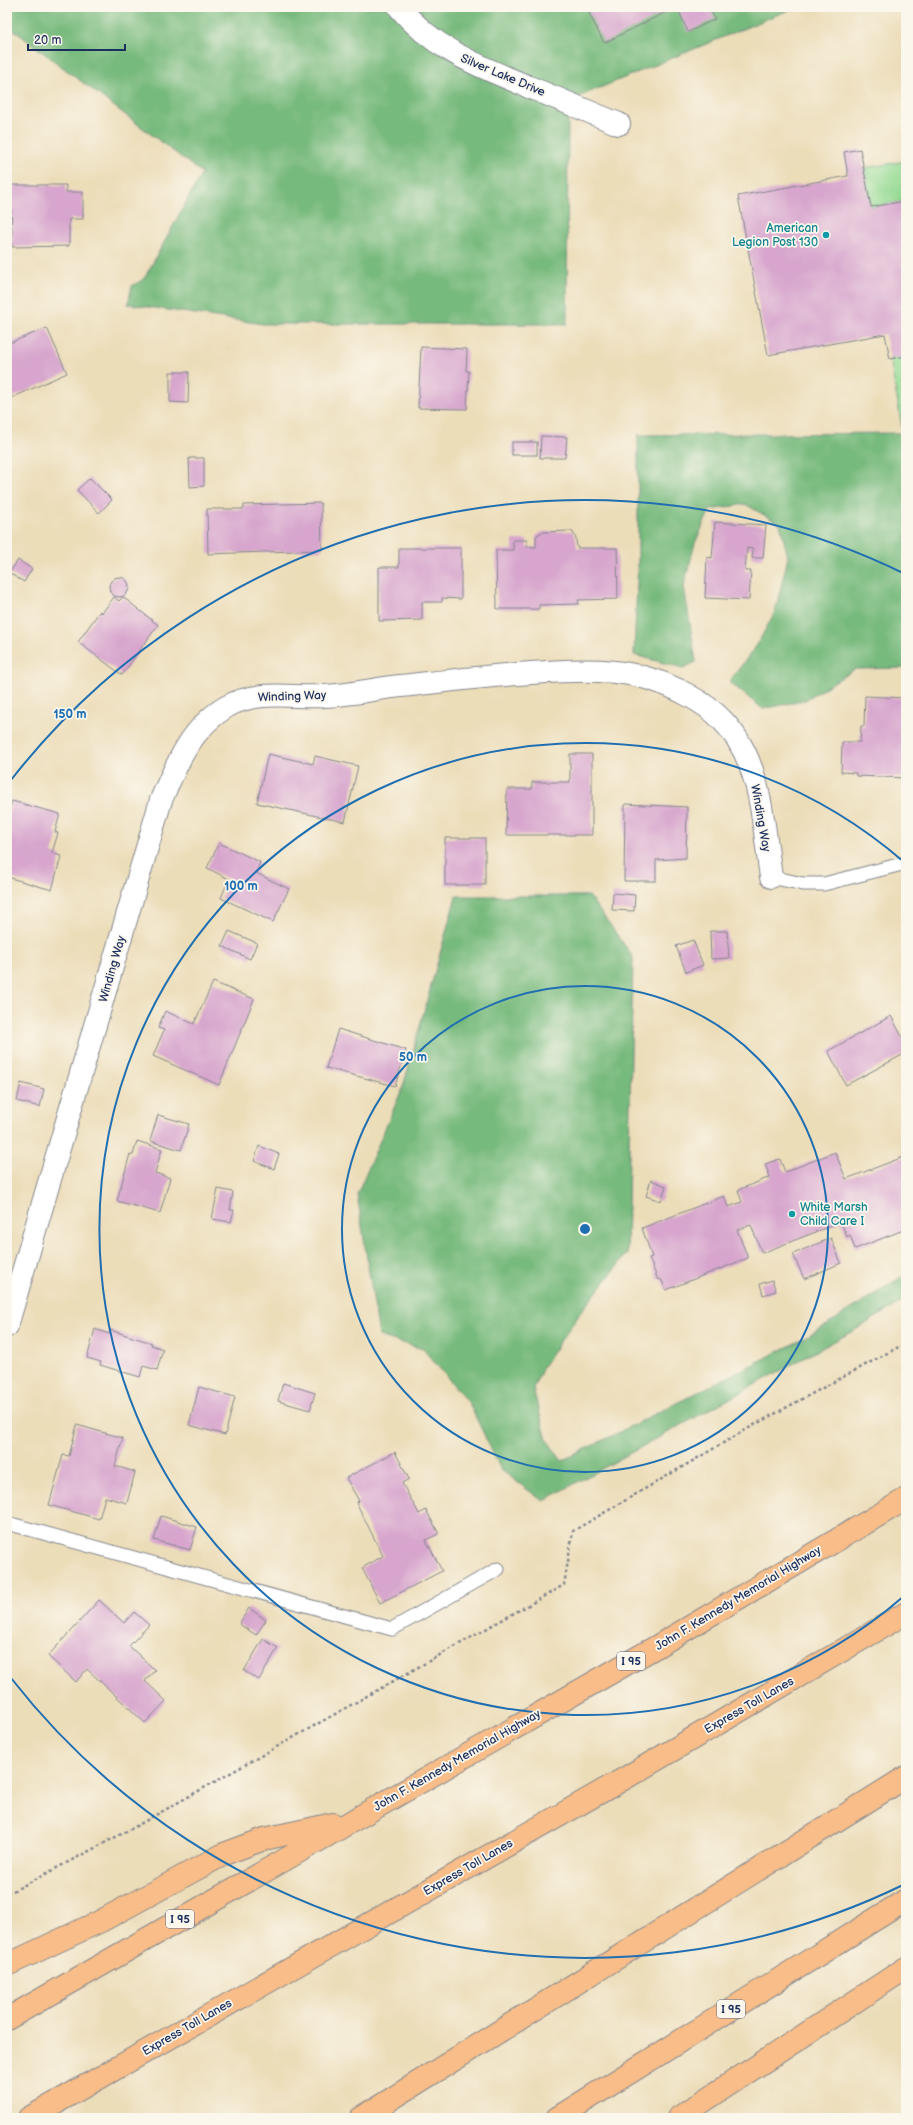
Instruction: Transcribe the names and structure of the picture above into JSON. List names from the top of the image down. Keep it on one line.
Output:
{"streets":{"highway":["John F. Kennedy Memorial Highway","I 95","Express Toll Lanes"],"street":["Silver Lake Drive","Winding Way"]},"places":["American Legion Post 130","White Marsh Child Care I"],"scale_bar":"20 m","rings":["150 m","100 m","50 m"]}
